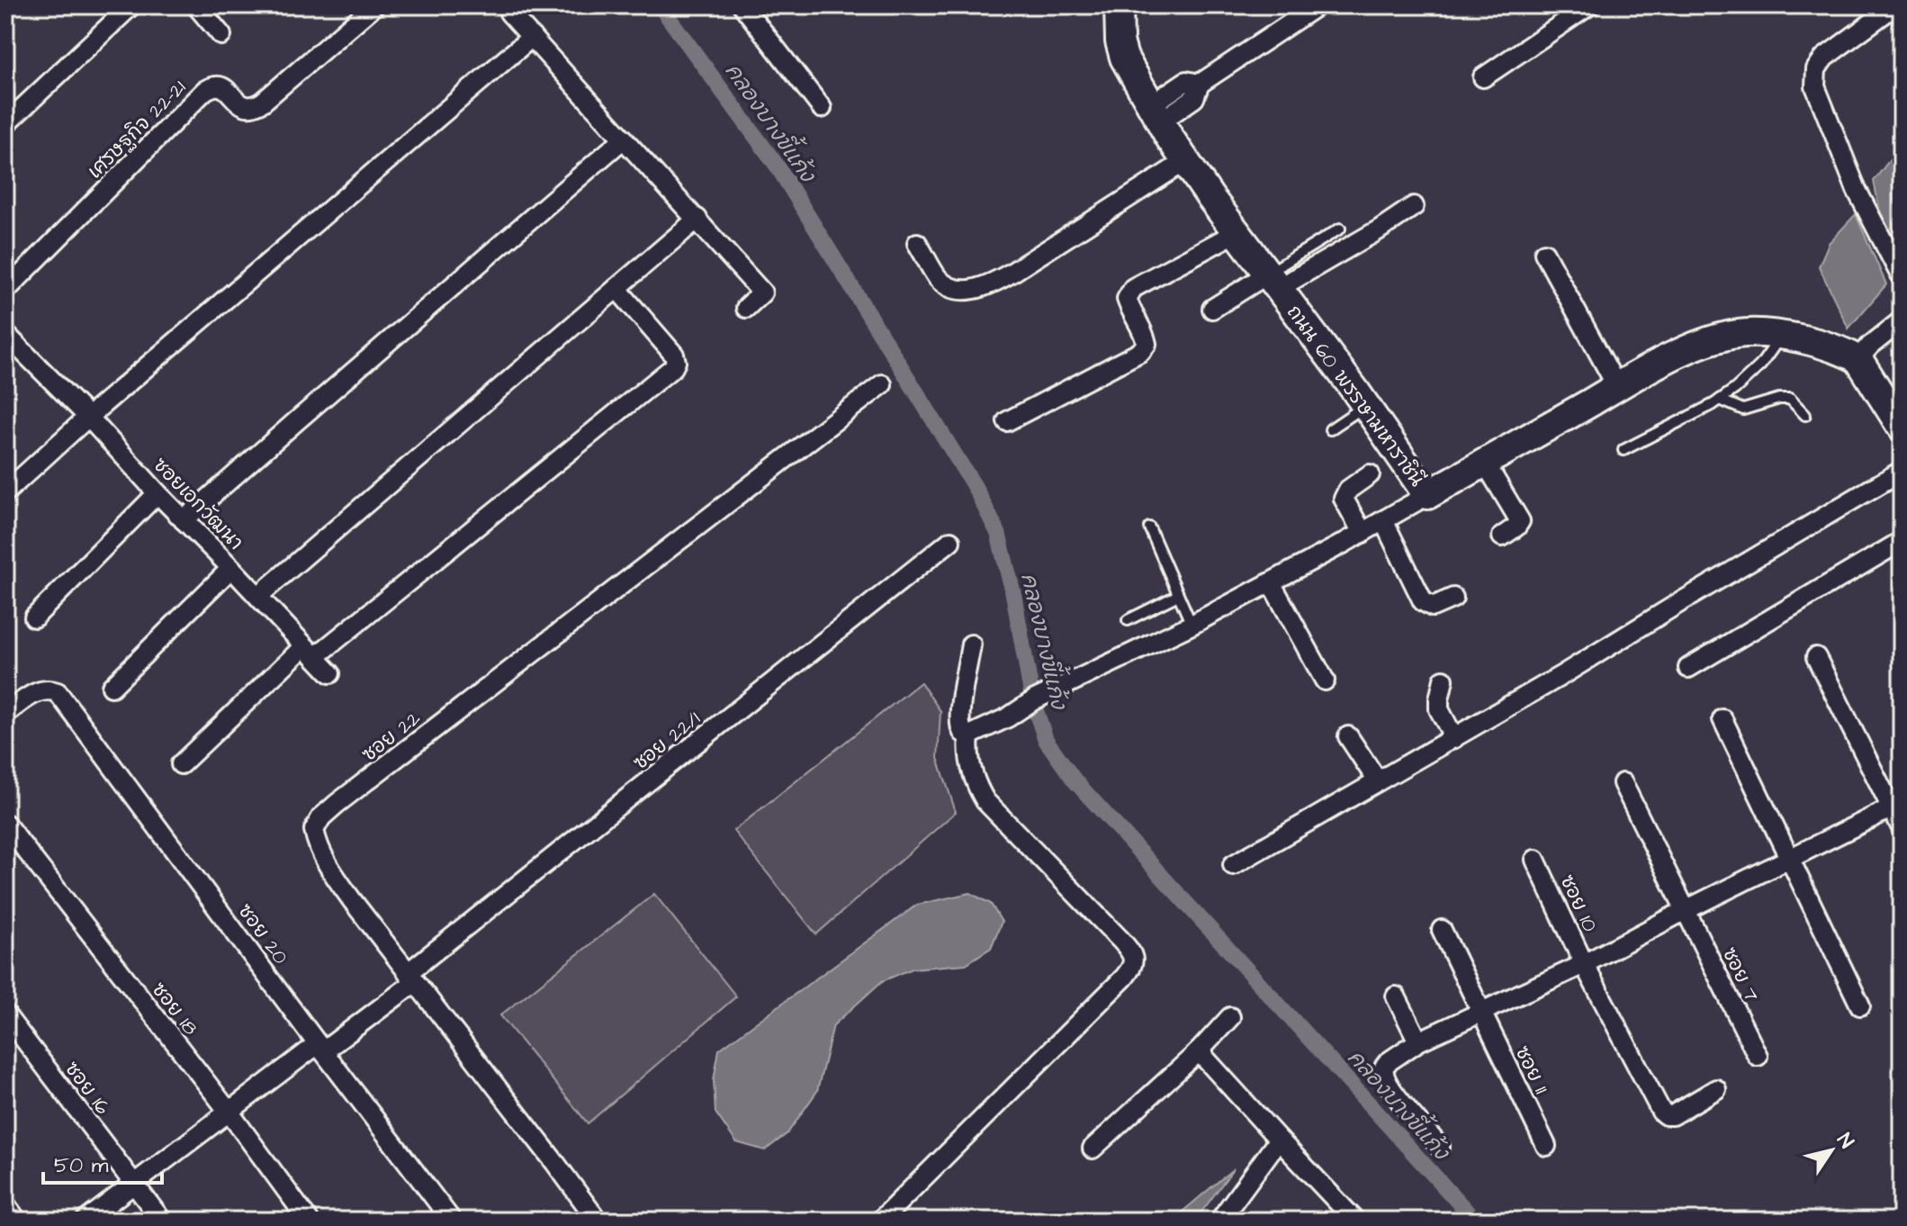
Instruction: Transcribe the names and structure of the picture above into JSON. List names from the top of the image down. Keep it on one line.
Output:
{"streets":{"street":["เศรษฐกิจ 22-21","ถนน 60 พรรษามหาราชินี","ซอยเอกวัฒนา","ซอย 22","ซอย 22/1","ซอย 10","ซอย 20","ซอย 7","ซอย 18","ซอย 11","ซอย 16"]},"crossings":[["ซอย 22","ซอย 22/1"],["ซอย 22/1","ซอย 20"],["ซอย 22/1","ซอย 18"],["ซอย 22/1","ซอย 16"]],"water":["คลองบางขี้แก้ง"],"scale_bar":"50 m","north":"top right"}
